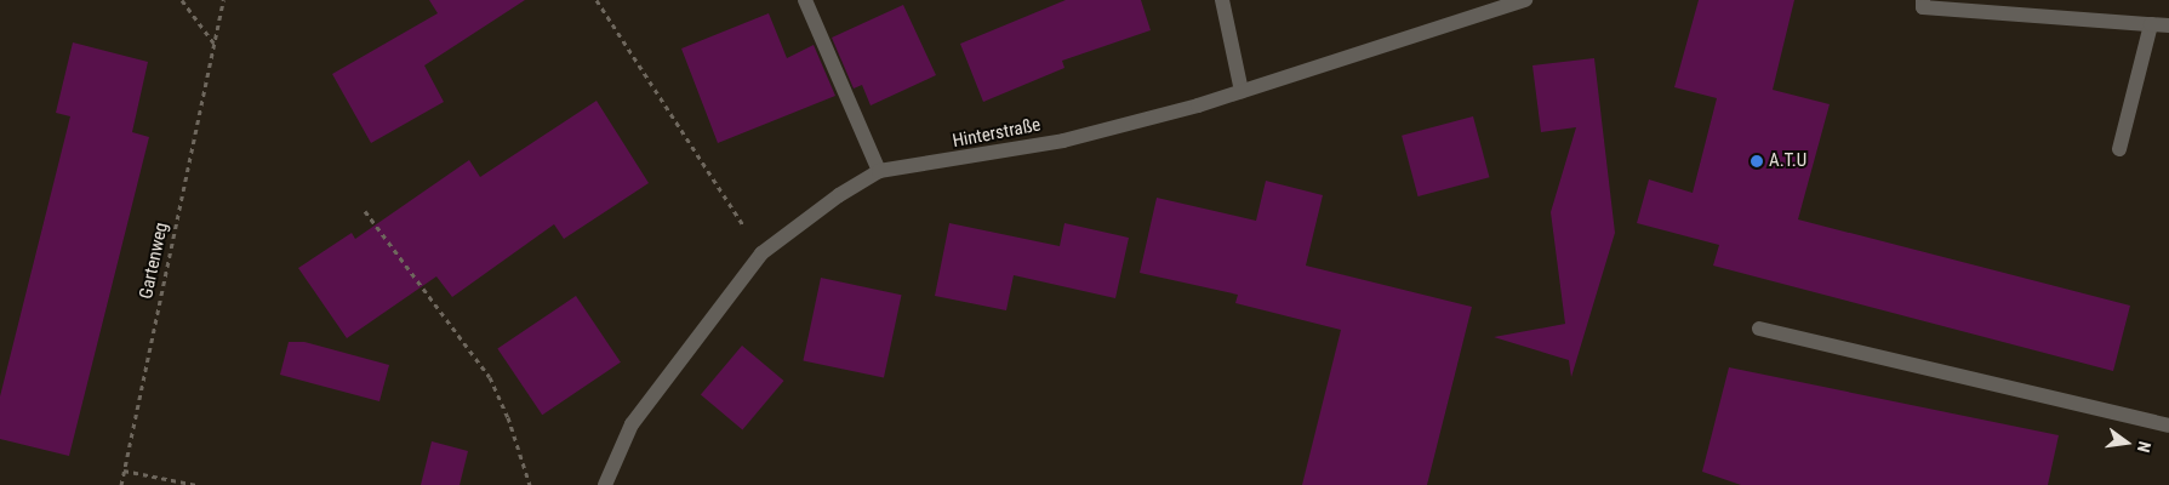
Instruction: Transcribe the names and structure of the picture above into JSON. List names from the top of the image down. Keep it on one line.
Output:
{"streets":{"street":["Hinterstraße"],"path":["Gartenweg"]},"places":["A.T.U"],"north":"right"}
